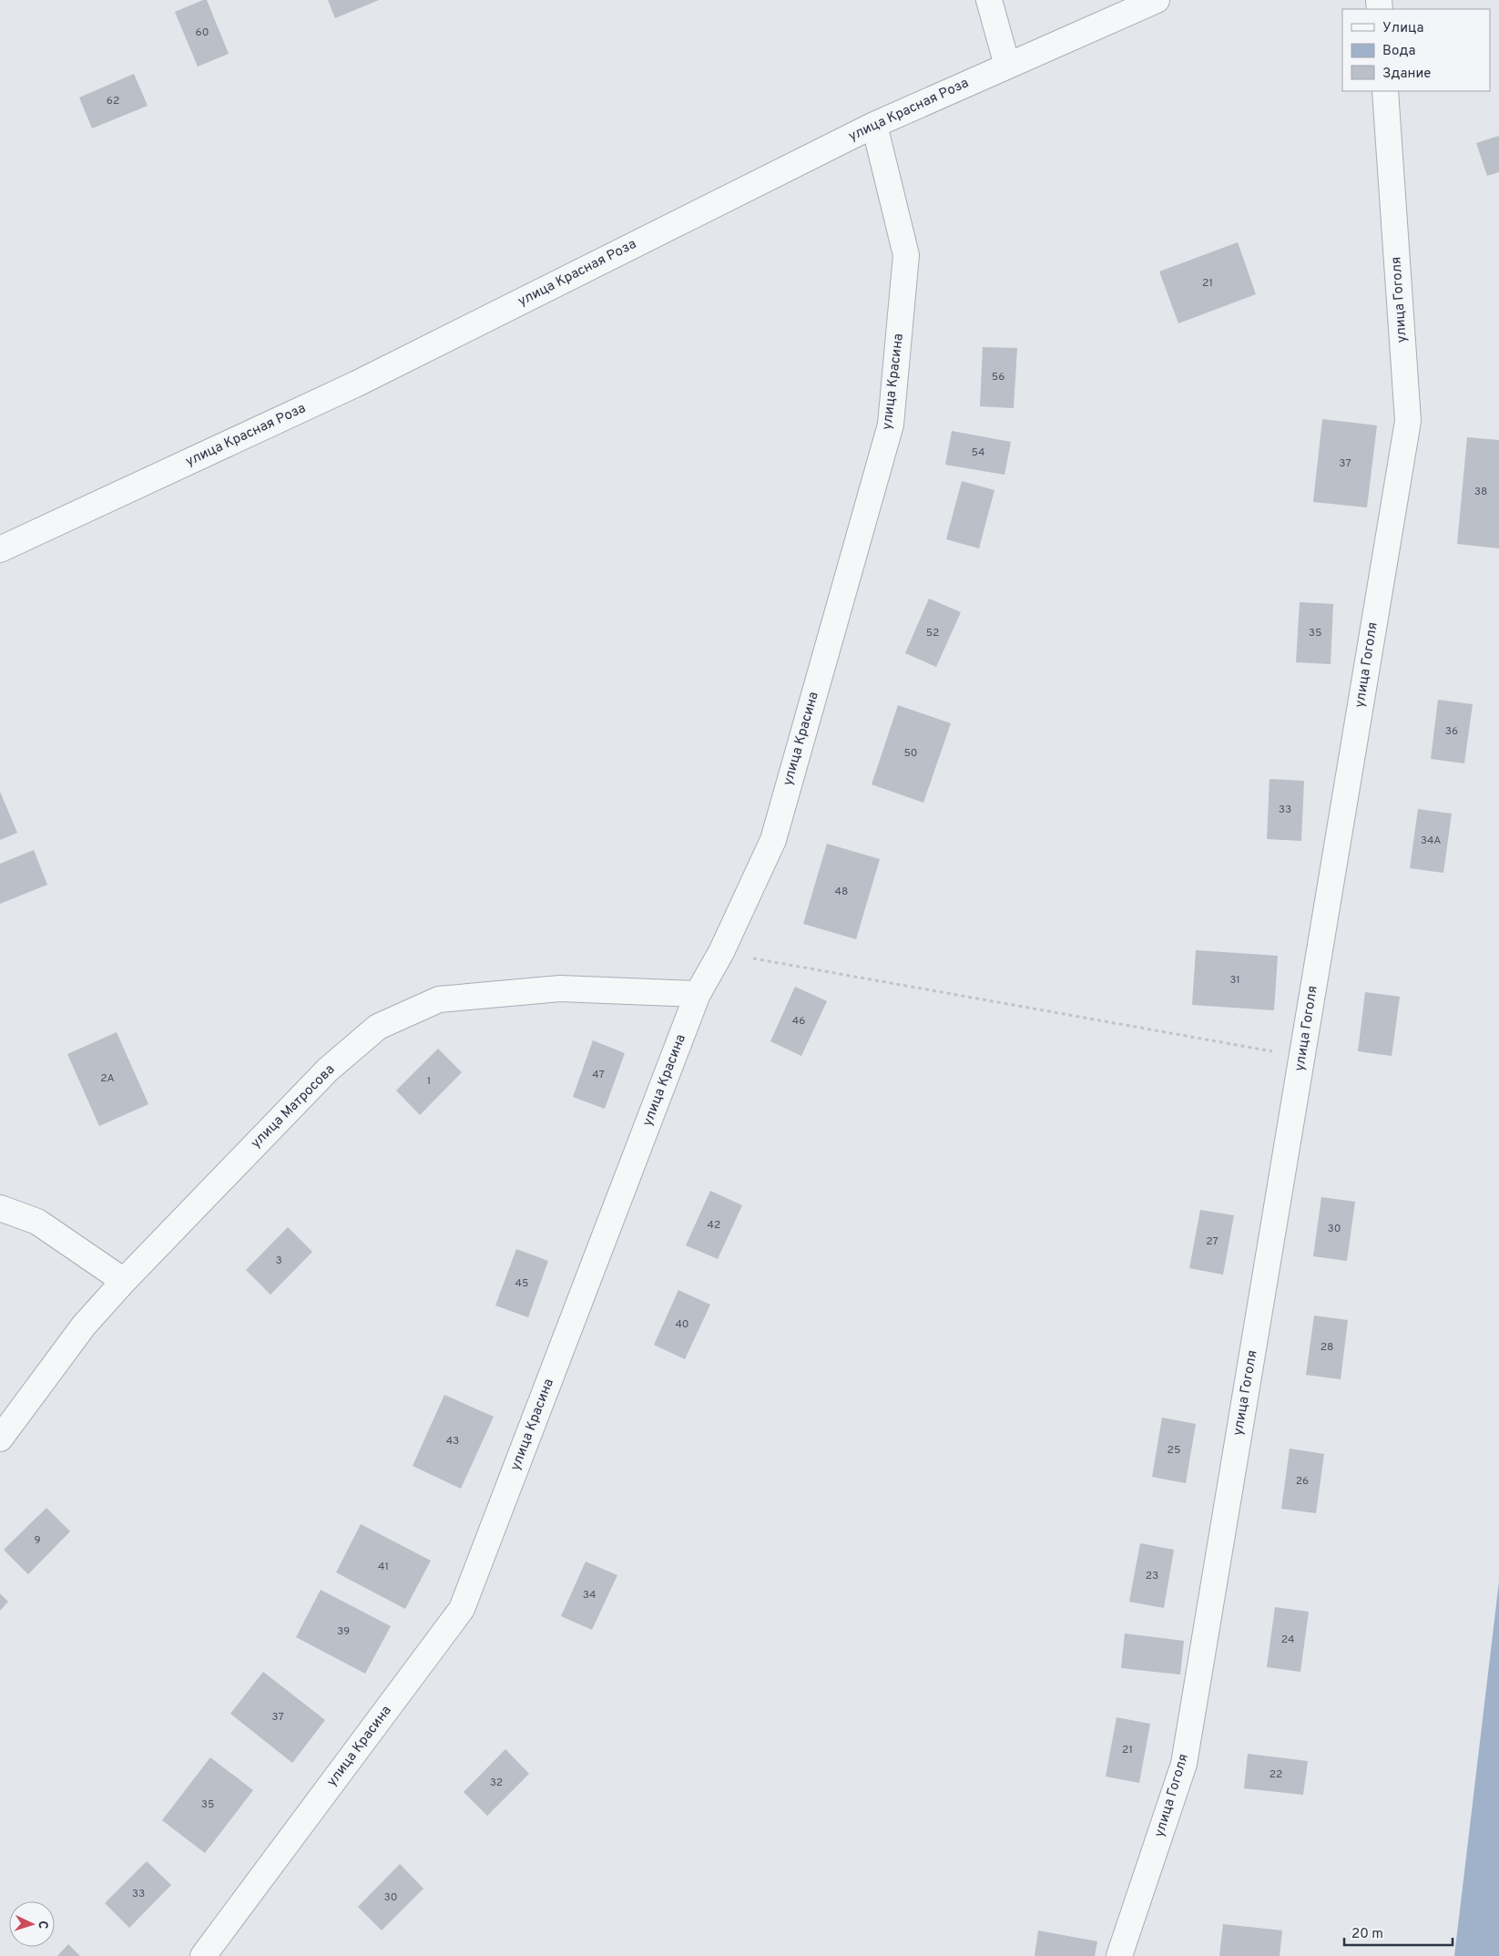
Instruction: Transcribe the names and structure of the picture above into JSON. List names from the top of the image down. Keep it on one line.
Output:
{"streets":{"street":["улица Красная Роза","улица Гоголя","улица Красина","улица Матросова"]},"crossings":[["улица Красная Роза","улица Красина"],["улица Красина","улица Матросова"]],"house_numbers":["60","62","21","56","54","37","38","52","35","36","50","33","34А","48","31","46","47","2А","1","42","30","27","3","45","40","28","43","25","26","9","41","23","34","39","24","37","21","22","32","35","33","30"],"legend":["Улица","Вода","Здание"],"scale_bar":"20 m","north":"right"}
